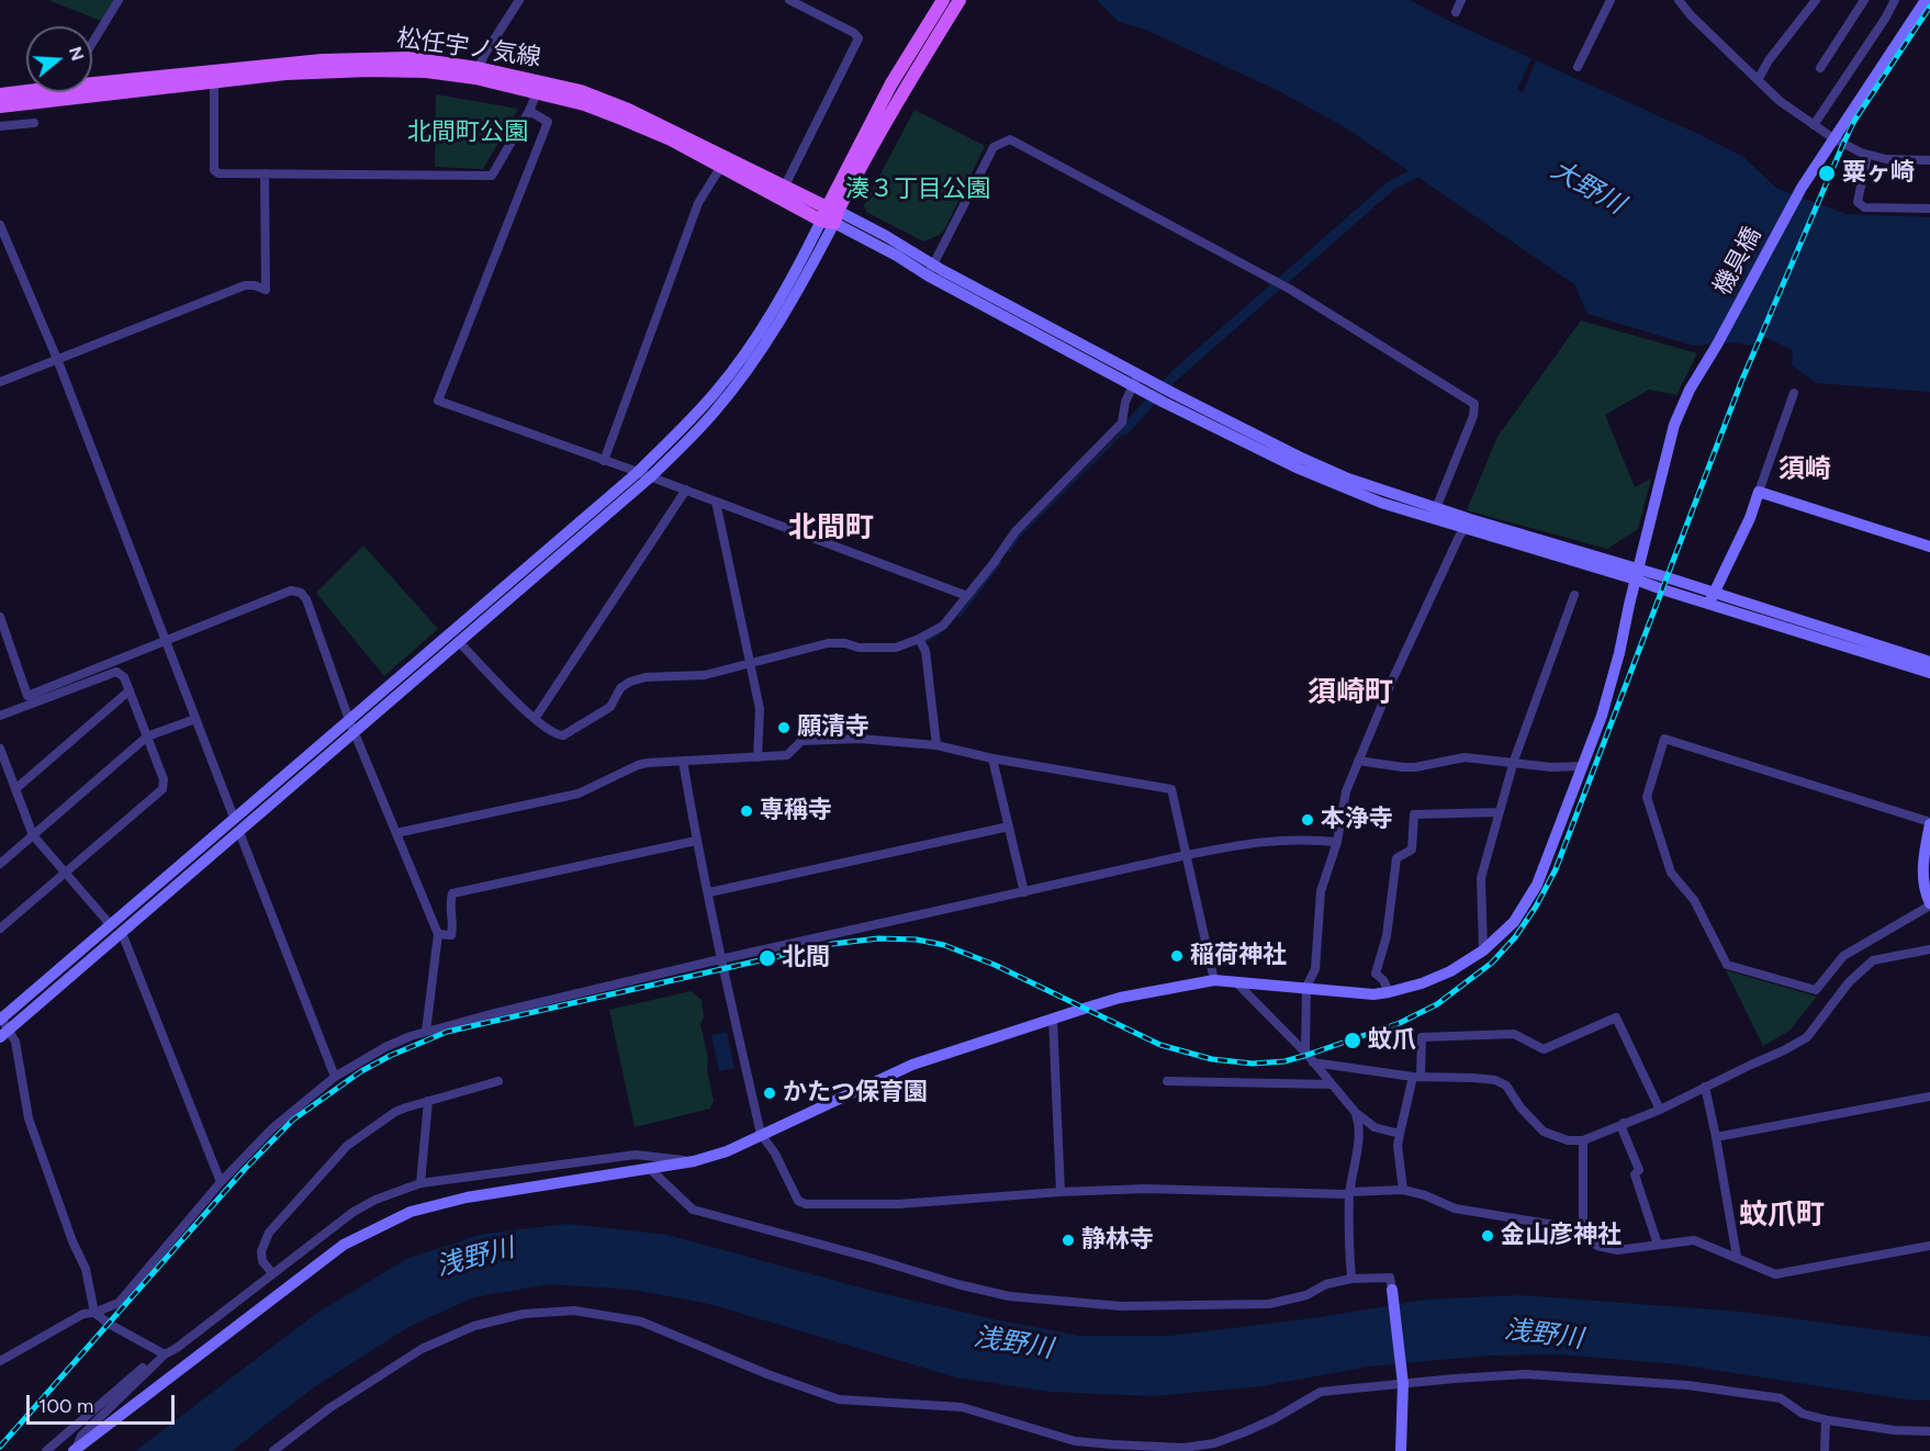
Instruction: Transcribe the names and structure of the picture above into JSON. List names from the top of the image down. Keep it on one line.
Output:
{"streets":{"main road":["松任宇ノ気線"],"street":["機具橋"]},"districts":["須崎","北間町","須崎町","蚊爪町"],"water":["大野川","浅野川"],"parks":["北間町公園","湊３丁目公園"],"places":["粟ヶ崎","願清寺","専稱寺","本浄寺","稲荷神社","北間","蚊爪","かたつ保育園","金山彦神社","静林寺"],"scale_bar":"100 m","north":"right"}
